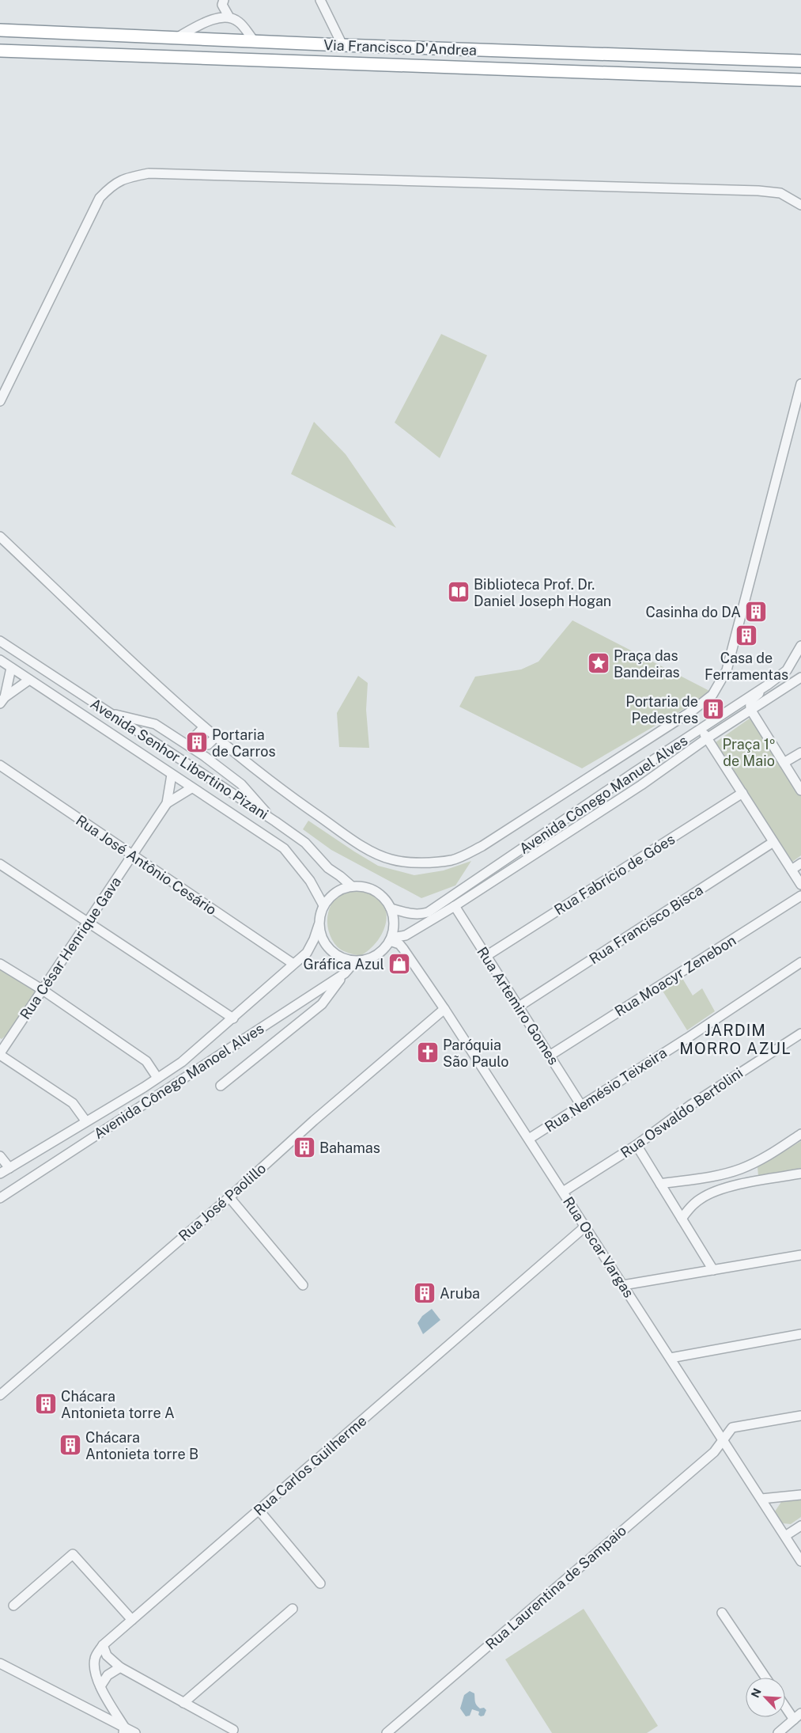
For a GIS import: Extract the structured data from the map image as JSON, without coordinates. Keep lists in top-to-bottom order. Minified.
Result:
{"streets":{"highway":["Via Francisco D'Andrea"],"street":["Avenida Senhor Libertino Pizani","Avenida Cônego Manuel Alves","Rua José Antônio Cesário","Rua Fabrício de Góes","Rua Francisco Bisca","Rua César Henrique Gava","Rua Moacyr Zenebon","Rua Artemiro Gomes","Avenida Cônego Manoel Alves","Rua Nemésio Teixeira","Rua Oswaldo Bertolini","Rua José Paolillo","Rua Oscar Vargas","Rua Carlos Guilherme","Rua Laurentina de Sampaio"]},"crossings":[["Avenida Senhor Libertino Pizani","Avenida Cônego Manuel Alves"],["Avenida Senhor Libertino Pizani","Rua César Henrique Gava"],["Avenida Senhor Libertino Pizani","Avenida Cônego Manoel Alves"],["Avenida Senhor Libertino Pizani","Rua Oscar Vargas"],["Avenida Cônego Manuel Alves","Rua Artemiro Gomes"],["Avenida Cônego Manuel Alves","Avenida Cônego Manoel Alves"],["Avenida Cônego Manuel Alves","Rua Oscar Vargas"],["Rua José Antônio Cesário","Rua César Henrique Gava"],["Rua José Antônio Cesário","Avenida Cônego Manoel Alves"],["Rua Fabrício de Góes","Rua Artemiro Gomes"],["Rua Francisco Bisca","Rua Artemiro Gomes"],["Rua Moacyr Zenebon","Rua Artemiro Gomes"],["Rua Artemiro Gomes","Rua Nemésio Teixeira"],["Avenida Cônego Manoel Alves","Rua Oscar Vargas"],["Rua Nemésio Teixeira","Rua Oscar Vargas"],["Rua Oswaldo Bertolini","Rua Oscar Vargas"],["Rua José Paolillo","Rua Oscar Vargas"],["Rua Oscar Vargas","Rua Carlos Guilherme"],["Rua Oscar Vargas","Rua Laurentina de Sampaio"]],"districts":["JARDIM MORRO AZUL"],"parks":["Praça 1º de Maio"],"places":{"library":["Biblioteca Prof. Dr. Daniel Joseph Hogan"],"building":["Casinha do DA","Casa de Ferramentas","Portaria de Pedestres","Portaria de Carros","Bahamas","Aruba","Chácara Antonieta torre A","Chácara Antonieta torre B"],"place":["Praça das Bandeiras"],"shop":["Gráfica Azul"],"church":["Paróquia São Paulo"]},"north":"top left"}
